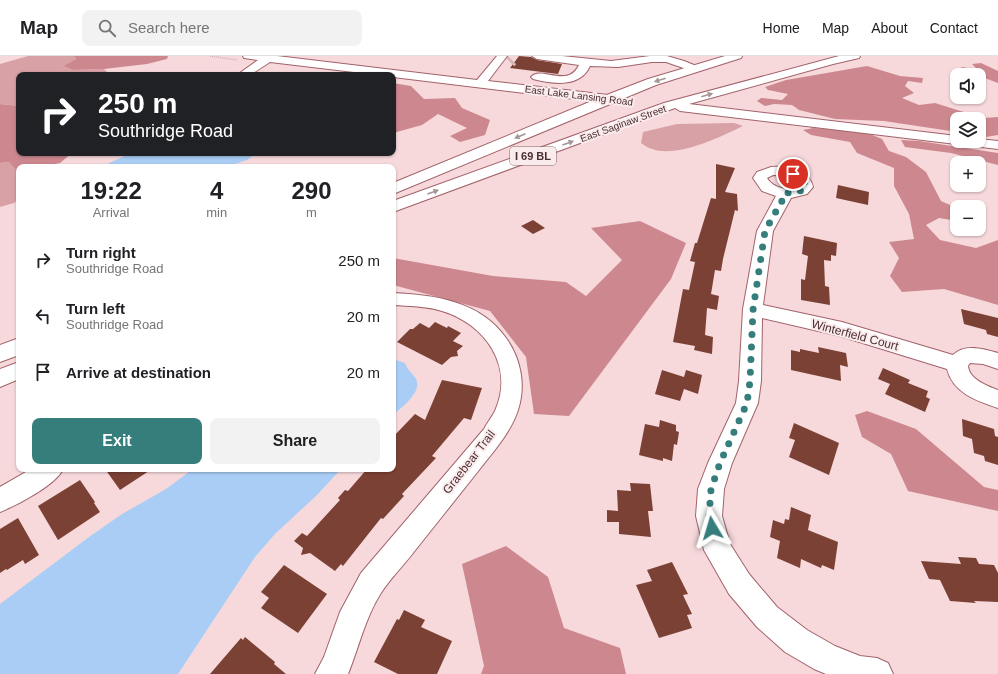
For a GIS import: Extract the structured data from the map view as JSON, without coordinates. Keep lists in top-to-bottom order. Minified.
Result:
{"streets":{"main road":["East Lake Lansing Road","East Saginaw Street","I 69 BL"],"street":["Winterfield Court","Graebear Trail"]},"crossings":[["East Lake Lansing Road","East Saginaw Street"],["East Lake Lansing Road","I 69 BL"]],"page":{"header":"Map","search":"Search here","nav":["Home","Map","About","Contact"],"map_buttons":["+","−"],"turn":["250 m","Southridge Road"],"eta":["19:22","Arrival","4","min","290","m"],"list":[{"name":"Turn right","note":"Southridge Road","value":"250 m"},{"name":"Turn left","note":"Southridge Road","value":"20 m"},{"name":"Arrive at destination","value":"20 m"}],"buttons":["Exit","Share"]}}
